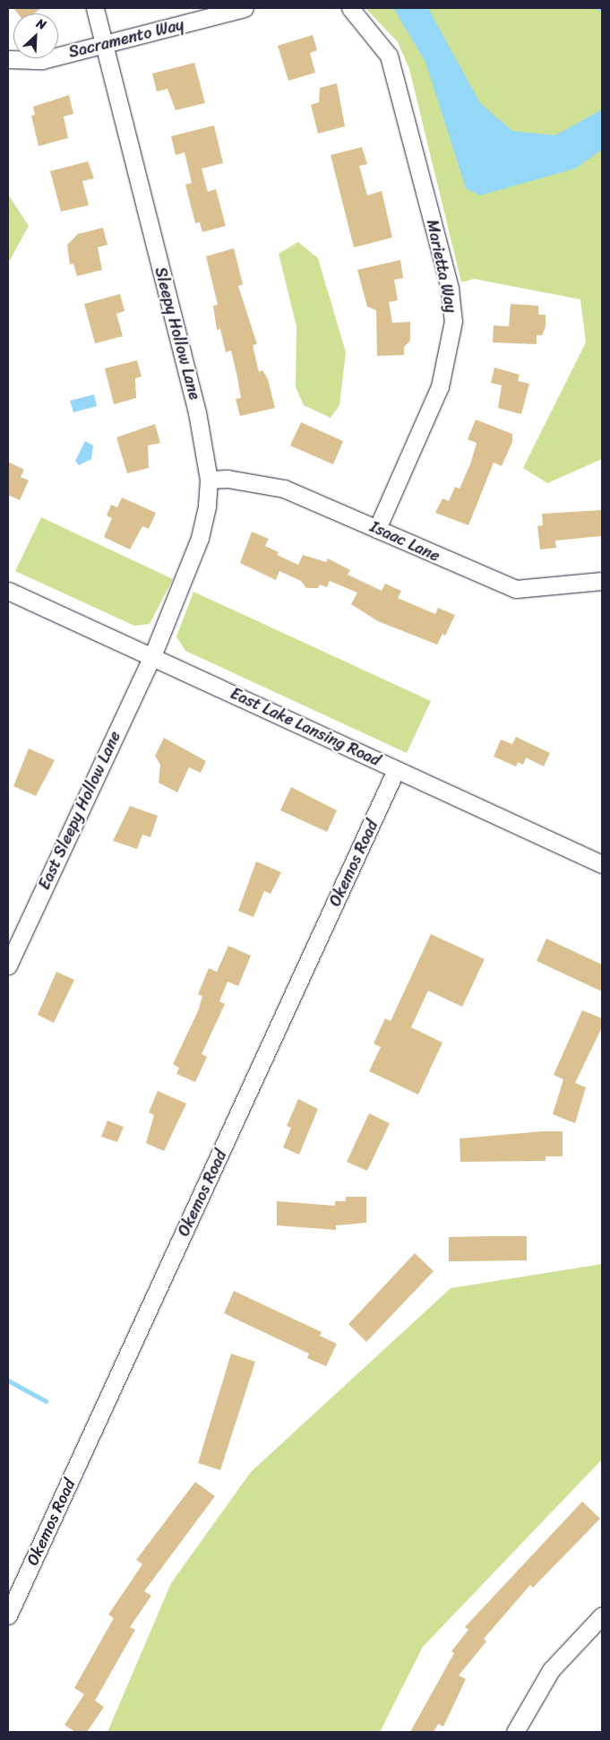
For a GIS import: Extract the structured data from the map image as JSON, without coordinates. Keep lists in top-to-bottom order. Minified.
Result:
{"streets":{"street":["Sacramento Way","Marietta Way","Sleepy Hollow Lane","Isaac Lane","East Lake Lansing Road","East Sleepy Hollow Lane","Okemos Road"]},"crossings":[["Sacramento Way","Sleepy Hollow Lane"],["Marietta Way","Isaac Lane"],["Sleepy Hollow Lane","Isaac Lane"],["Sleepy Hollow Lane","East Lake Lansing Road"],["Sleepy Hollow Lane","East Sleepy Hollow Lane"],["East Lake Lansing Road","East Sleepy Hollow Lane"],["East Lake Lansing Road","Okemos Road"]],"north":"top right"}
